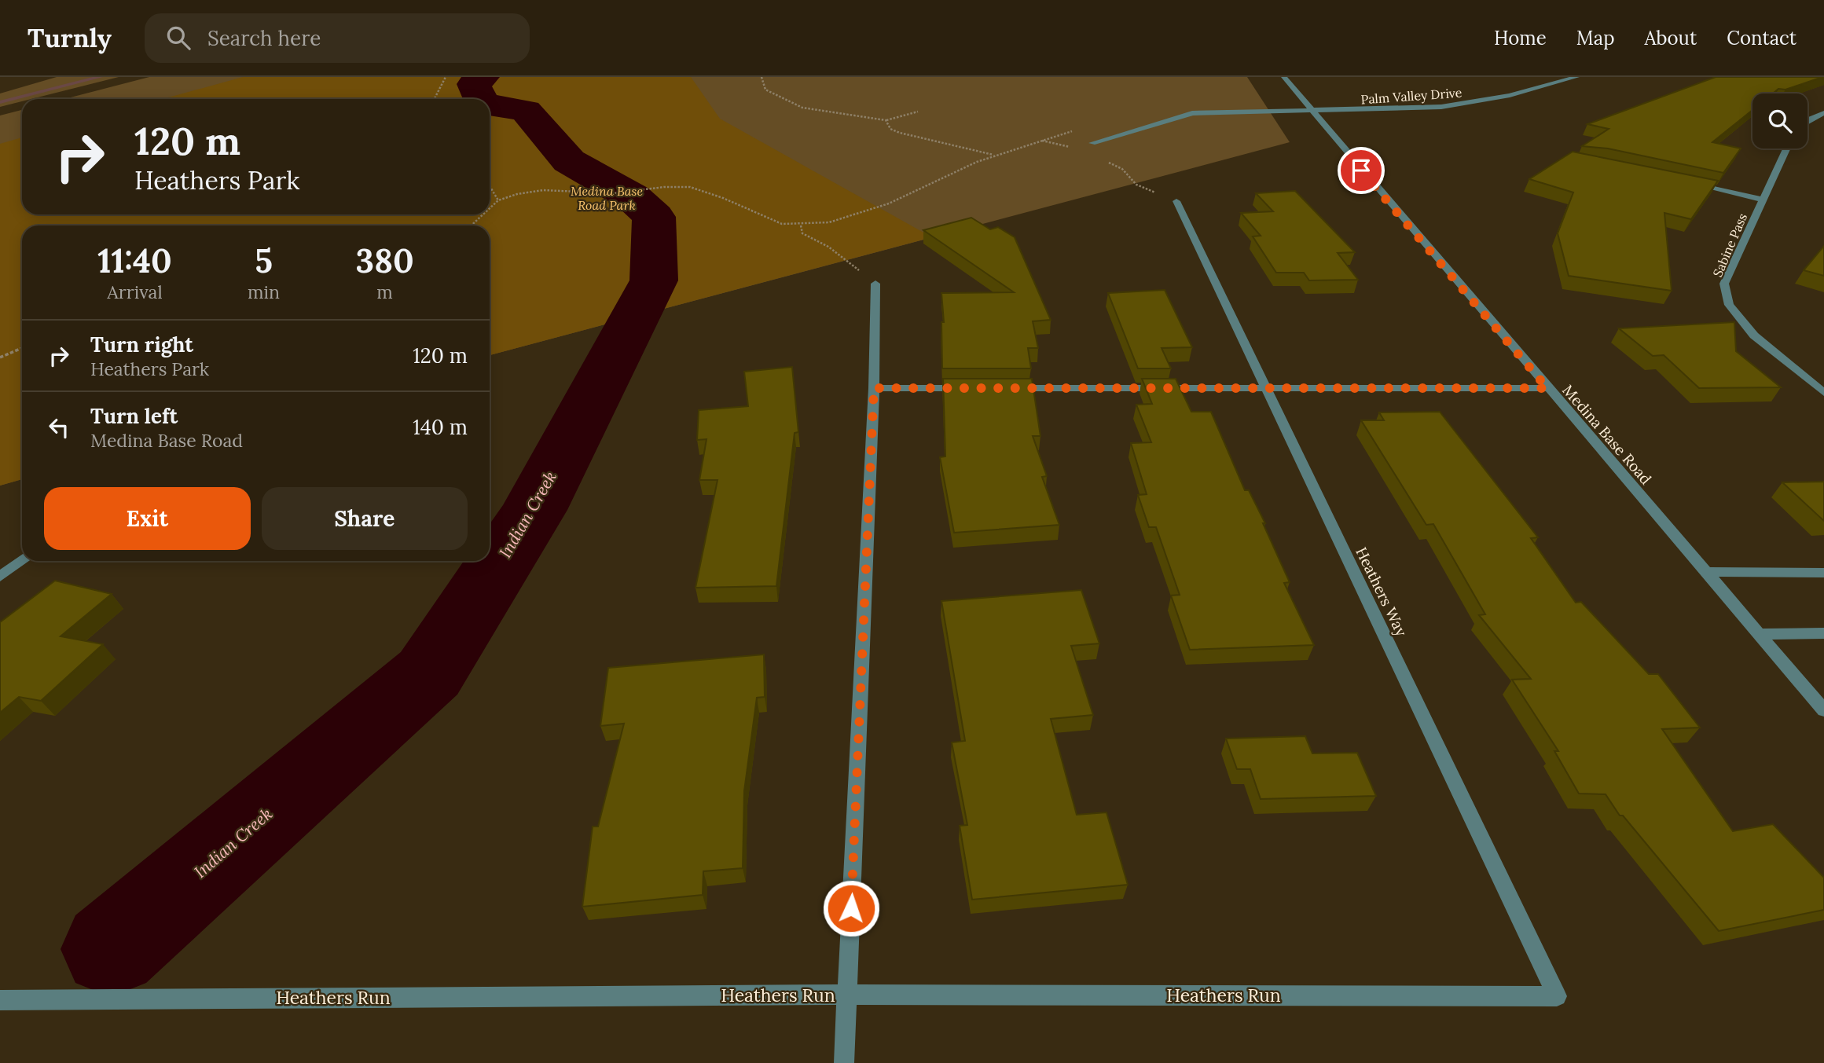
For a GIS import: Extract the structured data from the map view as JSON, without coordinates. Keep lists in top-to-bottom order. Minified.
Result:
{"streets":{"street":["Palm Valley Drive","Sabine Pass","Medina Base Road","Heathers Way","Heathers Run"]},"crossings":[["Palm Valley Drive","Medina Base Road"],["Heathers Way","Heathers Run"]],"water":["Indian Creek"],"parks":["Medina Base Road Park"],"page":{"header":"Turnly","search":"Search here","nav":["Home","Map","About","Contact"],"turn":["120 m","Heathers Park"],"eta":["11:40","Arrival","5","min","380","m"],"list":[{"name":"Turn right","note":"Heathers Park","value":"120 m"},{"name":"Turn left","note":"Medina Base Road","value":"140 m"}],"buttons":["Exit","Share"]}}
